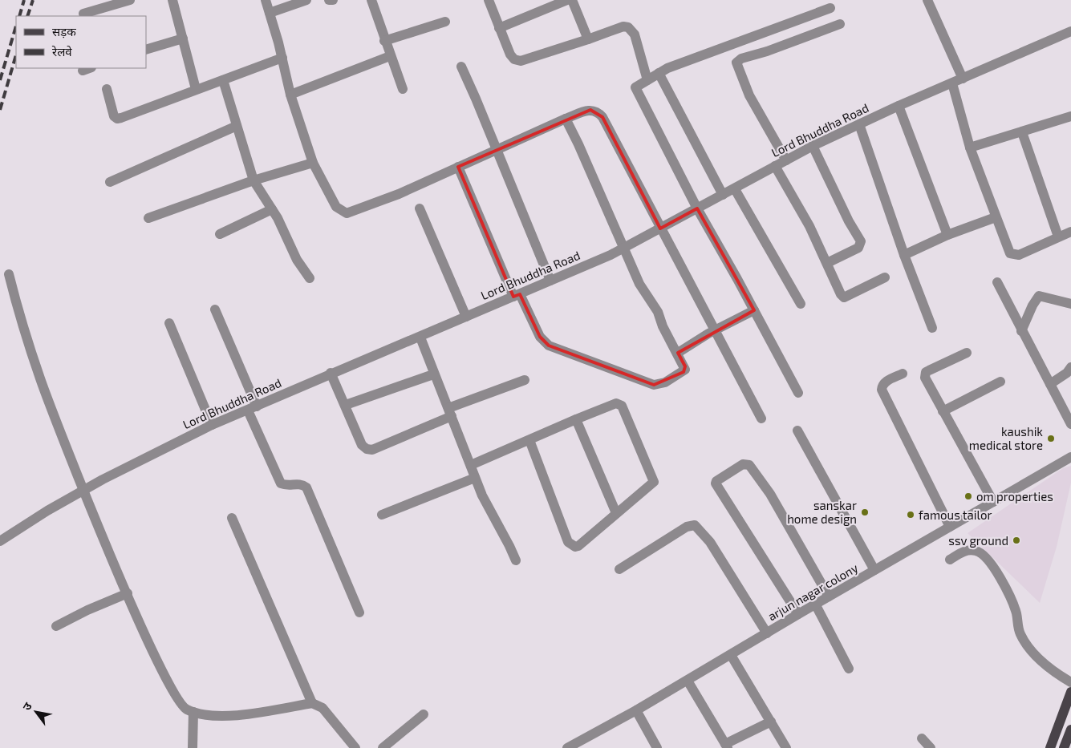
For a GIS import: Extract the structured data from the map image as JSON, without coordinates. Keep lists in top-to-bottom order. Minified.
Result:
{"streets":{"street":["Lord Bhuddha Road","arjun nagar colony"]},"places":["kaushik medical store","om properties","sanskar home design","famous tailor","ssv ground"],"legend":["सड़क","रेलवे"],"north":"top left"}
